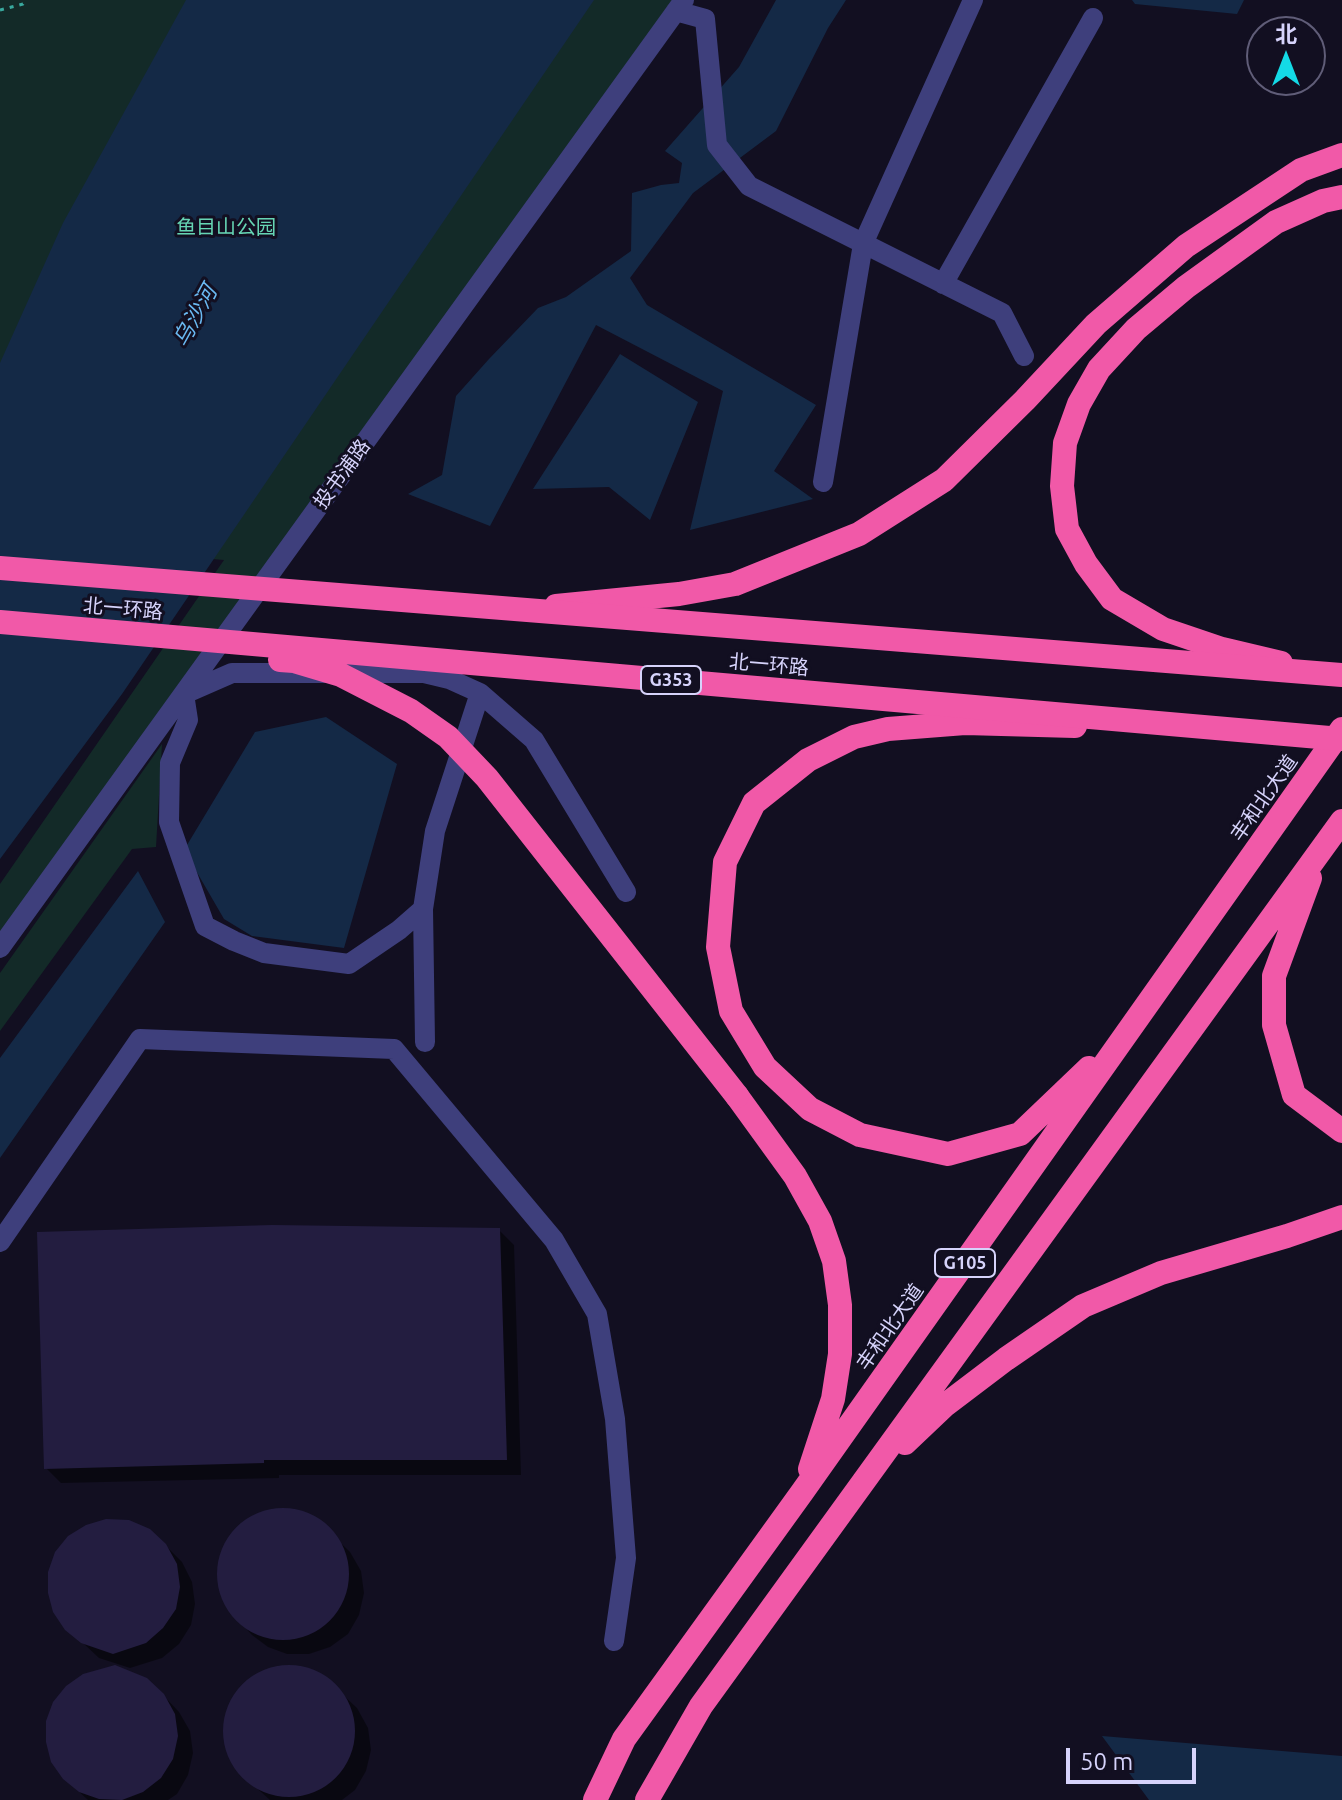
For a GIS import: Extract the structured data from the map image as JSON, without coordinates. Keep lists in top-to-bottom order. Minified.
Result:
{"streets":{"highway":["北一环路","G353","丰和北大道","G105"],"street":["投书浦路"]},"water":["乌沙河"],"parks":["鱼目山公园"],"scale_bar":"50 m","north":"top"}
